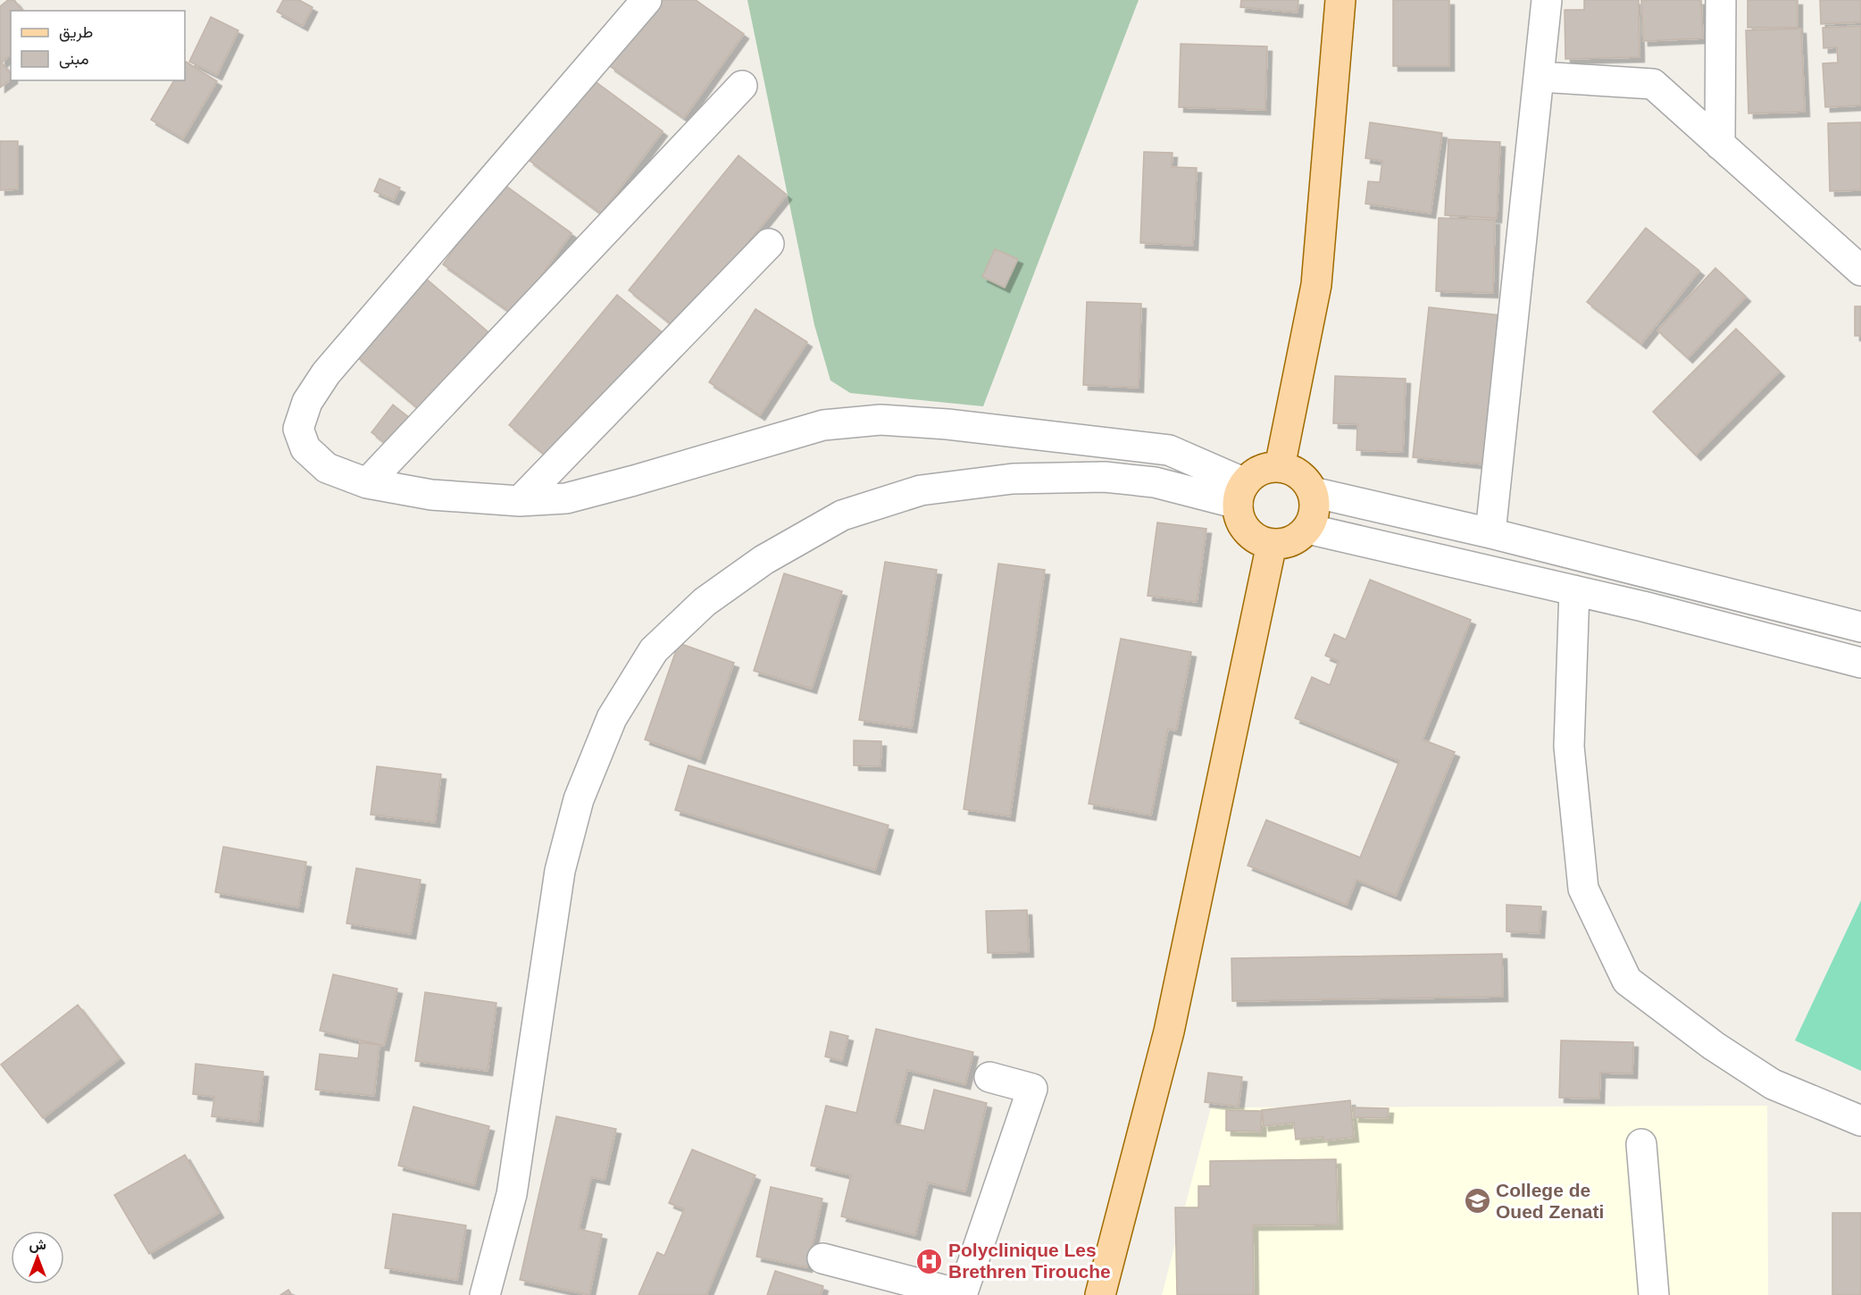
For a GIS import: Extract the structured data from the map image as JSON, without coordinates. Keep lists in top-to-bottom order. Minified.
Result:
{"places":{"school or university":["College de Oued Zenati"],"hospital":["Polyclinique Les Brethren Tirouche"]},"legend":["طريق","مبنى"],"north":"top"}
